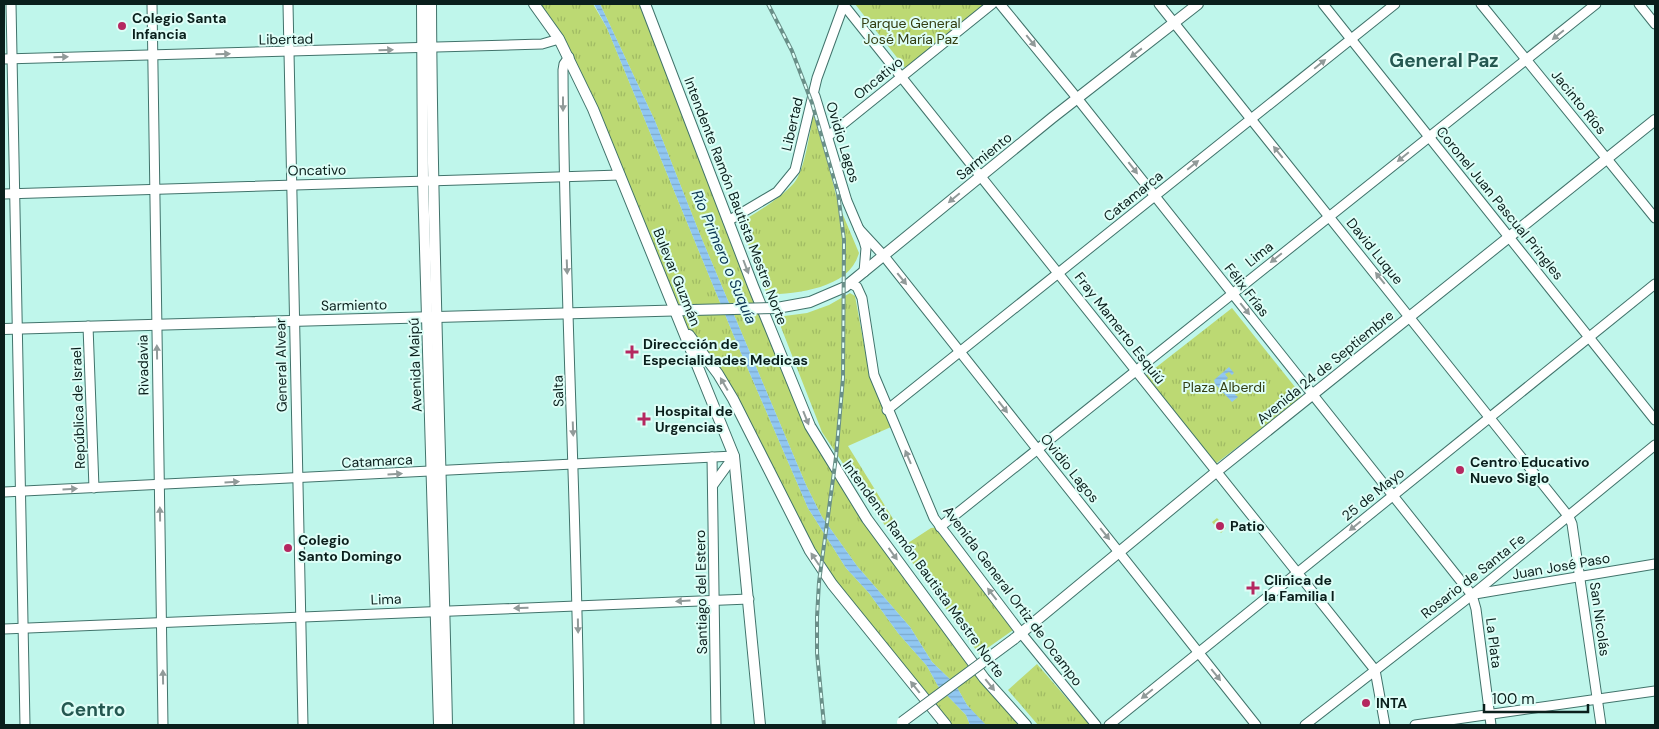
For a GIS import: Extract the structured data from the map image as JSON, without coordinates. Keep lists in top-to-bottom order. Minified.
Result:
{"streets":{"main road":["Sarmiento","Intendente Ramón Bautista Mestre Norte","Bulevar Guzmán","Avenida Maipú","Avenida 24 de Septiembre"],"street":["Libertad","Oncativo","Jacinto Ríos","Ovidio Lagos","Catamarca","Coronel Juan Pascual Pringles","David Luque","Lima","Félix Frías","Fray Mamerto Esquiú","Rivadavia","General Alvear","Salta","República de Israel","25 de Mayo","Juan José Paso","Rosario de Santa Fe","Santiago del Estero","Avenida General Ortiz de Ocampo","San Nicolás","La Plata"]},"crossings":[["Libertad","Ovidio Lagos"],["Libertad","Intendente Ramón Bautista Mestre Norte"],["Libertad","Bulevar Guzmán"],["Libertad","Fray Mamerto Esquiú"],["Libertad","Rivadavia"],["Libertad","General Alvear"],["Libertad","Avenida Maipú"],["Oncativo","Ovidio Lagos"],["Oncativo","Bulevar Guzmán"],["Oncativo","Fray Mamerto Esquiú"],["Oncativo","Rivadavia"],["Oncativo","General Alvear"],["Oncativo","Avenida Maipú"],["Oncativo","Salta"],["Jacinto Ríos","Lima"],["Jacinto Ríos","Avenida 24 de Septiembre"],["Ovidio Lagos","Sarmiento"],["Ovidio Lagos","Catamarca"],["Ovidio Lagos","Lima"],["Ovidio Lagos","Avenida 24 de Septiembre"],["Ovidio Lagos","25 de Mayo"],["Sarmiento","David Luque"],["Sarmiento","Bulevar Guzmán"],["Sarmiento","Félix Frías"],["Sarmiento","Fray Mamerto Esquiú"],["Sarmiento","Rivadavia"],["Sarmiento","General Alvear"],["Sarmiento","Avenida Maipú"],["Sarmiento","Salta"],["Sarmiento","República de Israel"],["Sarmiento","Avenida General Ortiz de Ocampo"],["Catamarca","Coronel Juan Pascual Pringles"],["Catamarca","David Luque"],["Catamarca","Bulevar Guzmán"],["Catamarca","Félix Frías"],["Catamarca","Fray Mamerto Esquiú"],["Catamarca","Rivadavia"],["Catamarca","General Alvear"],["Catamarca","Avenida Maipú"],["Catamarca","Salta"],["Catamarca","República de Israel"],["Catamarca","Santiago del Estero"],["Catamarca","Avenida General Ortiz de Ocampo"],["Coronel Juan Pascual Pringles","Lima"],["Coronel Juan Pascual Pringles","Avenida 24 de Septiembre"],["Coronel Juan Pascual Pringles","25 de Mayo"],["David Luque","Lima"],["David Luque","Avenida 24 de Septiembre"],["David Luque","25 de Mayo"],["David Luque","Rosario de Santa Fe"],["David Luque","San Nicolás"],["Lima","Bulevar Guzmán"],["Lima","Félix Frías"],["Lima","Fray Mamerto Esquiú"],["Lima","Rivadavia"],["Lima","General Alvear"],["Lima","Avenida Maipú"],["Lima","Salta"],["Lima","Santiago del Estero"],["Lima","Avenida General Ortiz de Ocampo"],["Bulevar Guzmán","Salta"],["Félix Frías","Avenida 24 de Septiembre"],["Félix Frías","25 de Mayo"],["Félix Frías","Juan José Paso"],["Félix Frías","Rosario de Santa Fe"],["Félix Frías","La Plata"],["Fray Mamerto Esquiú","Avenida 24 de Septiembre"],["Fray Mamerto Esquiú","25 de Mayo"],["Fray Mamerto Esquiú","Rosario de Santa Fe"],["Avenida 24 de Septiembre","Avenida General Ortiz de Ocampo"],["Juan José Paso","Rosario de Santa Fe"],["Juan José Paso","San Nicolás"],["Juan José Paso","La Plata"],["Rosario de Santa Fe","San Nicolás"],["Rosario de Santa Fe","La Plata"]],"one_way":["Libertad","Ovidio Lagos","Catamarca","David Luque","Lima","Félix Frías","Rivadavia","Salta","Avenida General Ortiz de Ocampo"],"districts":["General Paz","Centro"],"water":["Río Primero o Suquía"],"parks":["Parque General José María Paz","Plaza Alberdi"],"places":{"other":["Colegio Santa Infancia","Centro Educativo Nuevo Siglo","Patio","Colegio Santo Domingo","INTA"],"health":["Direccción de Especialidades Medicas","Hospital de Urgencias","Clinica de la Familia I"]},"scale_bar":"100 m"}
